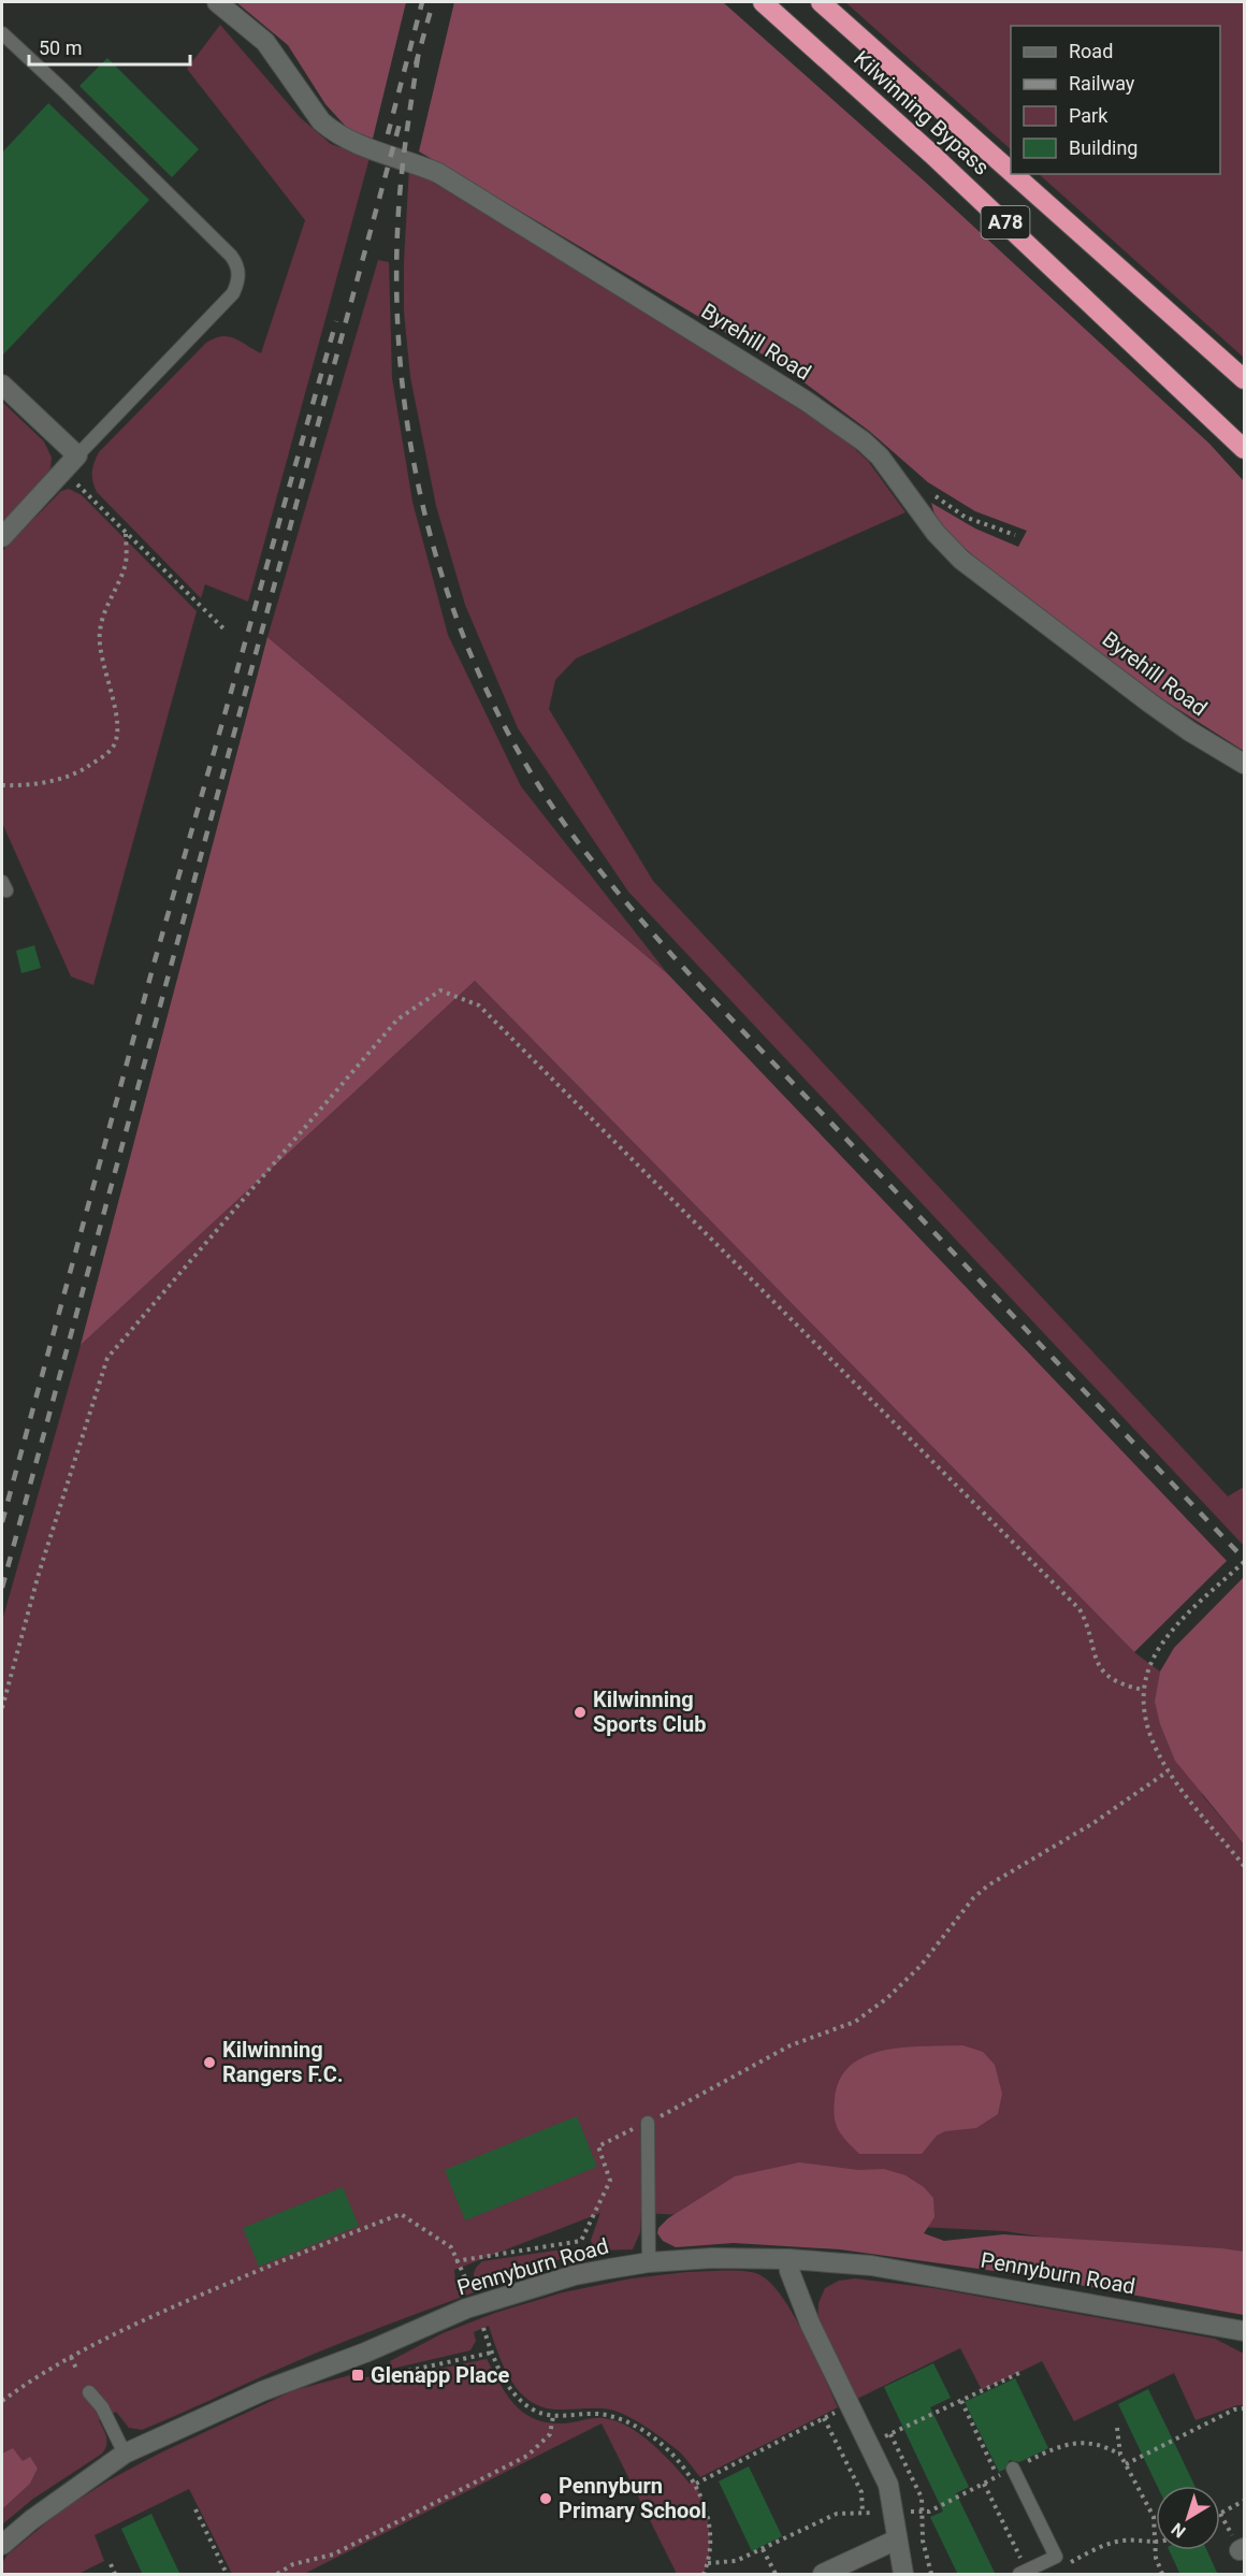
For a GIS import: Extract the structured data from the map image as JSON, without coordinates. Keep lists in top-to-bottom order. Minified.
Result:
{"streets":{"highway":["Kilwinning Bypass","A78"],"street":["Byrehill Road","Pennyburn Road"]},"places":{"other":["Kilwinning Sports Club","Kilwinning Rangers F.C.","Pennyburn Primary School"],"transit":["Glenapp Place"]},"legend":["Road","Railway","Park","Building"],"scale_bar":"50 m","north":"bottom left"}
